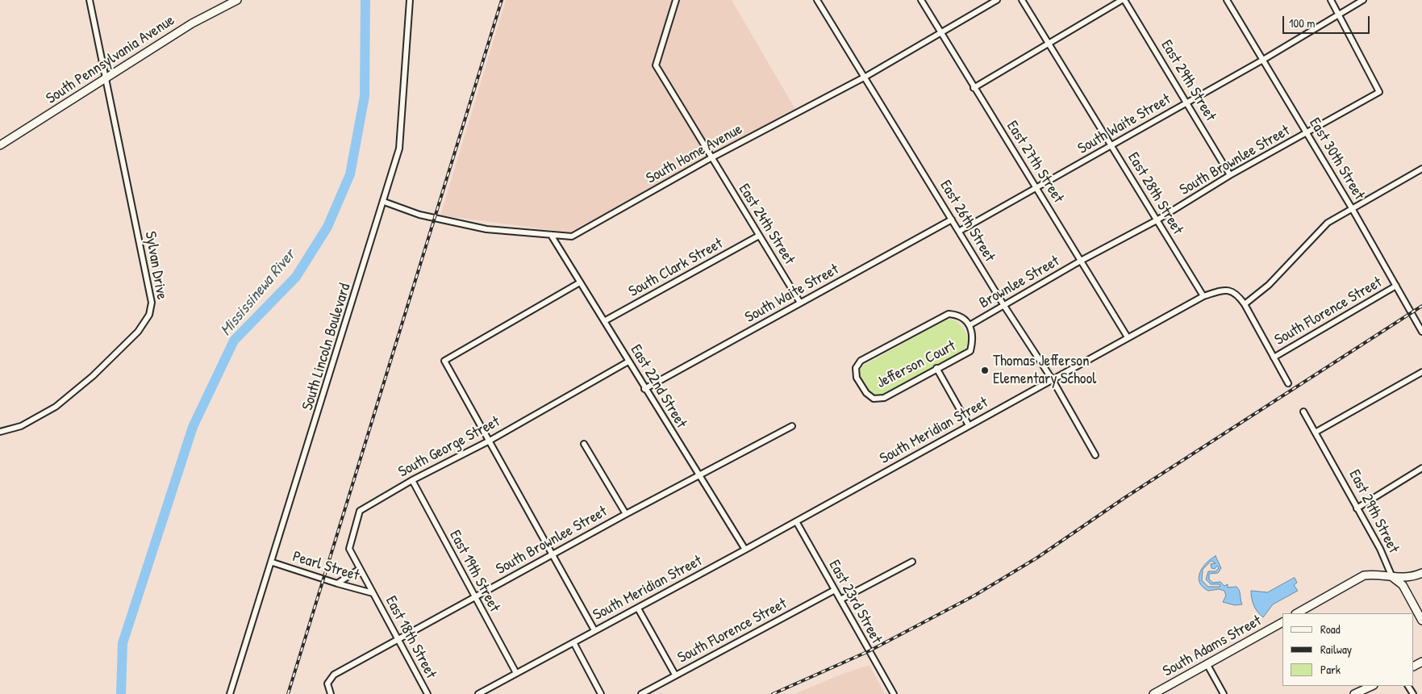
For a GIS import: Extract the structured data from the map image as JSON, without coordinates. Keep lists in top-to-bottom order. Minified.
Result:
{"streets":{"main road":["South Pennsylvania Avenue","East 29th Street","South Adams Street"],"street":["South Waite Street","South Home Avenue","East 30th Street","South Brownlee Street","East 27th Street","East 28th Street","East 26th Street","East 24th Street","Sylvan Drive","South Clark Street","Brownlee Street","South Florence Street","South Lincoln Boulevard","Jefferson Court","East 22nd Street","South Meridian Street","South George Street","Pearl Street","East 19th Street","East 23rd Street","East 18th Street"]},"crossings":[["South Pennsylvania Avenue","Sylvan Drive"],["East 29th Street","South Waite Street"],["East 29th Street","South Brownlee Street"],["South Waite Street","East 30th Street"],["South Waite Street","South Brownlee Street"],["South Waite Street","East 27th Street"],["South Waite Street","East 28th Street"],["South Waite Street","East 26th Street"],["South Waite Street","East 24th Street"],["South Waite Street","East 22nd Street"],["South Home Avenue","East 27th Street"],["South Home Avenue","East 26th Street"],["South Home Avenue","East 24th Street"],["South Home Avenue","South Lincoln Boulevard"],["South Home Avenue","East 22nd Street"],["East 30th Street","South Brownlee Street"],["East 30th Street","South Florence Street"],["South Brownlee Street","East 27th Street"],["South Brownlee Street","East 28th Street"],["South Brownlee Street","Brownlee Street"],["South Brownlee Street","East 22nd Street"],["South Brownlee Street","East 19th Street"],["South Brownlee Street","East 18th Street"],["East 27th Street","Brownlee Street"],["East 27th Street","South Meridian Street"],["East 28th Street","South Meridian Street"],["East 26th Street","Brownlee Street"],["East 26th Street","South Meridian Street"],["East 24th Street","South Clark Street"],["South Clark Street","East 22nd Street"],["Brownlee Street","Jefferson Court"],["South Florence Street","East 23rd Street"],["South Lincoln Boulevard","Pearl Street"],["East 22nd Street","South Meridian Street"],["East 22nd Street","South George Street"],["South Meridian Street","East 19th Street"],["South Meridian Street","East 23rd Street"],["South George Street","Pearl Street"],["South George Street","East 19th Street"],["South George Street","East 18th Street"],["Pearl Street","East 18th Street"]],"water":["Mississinewa River"],"places":["Thomas Jefferson Elementary School"],"legend":["Road","Railway","Park"],"scale_bar":"100 m"}
